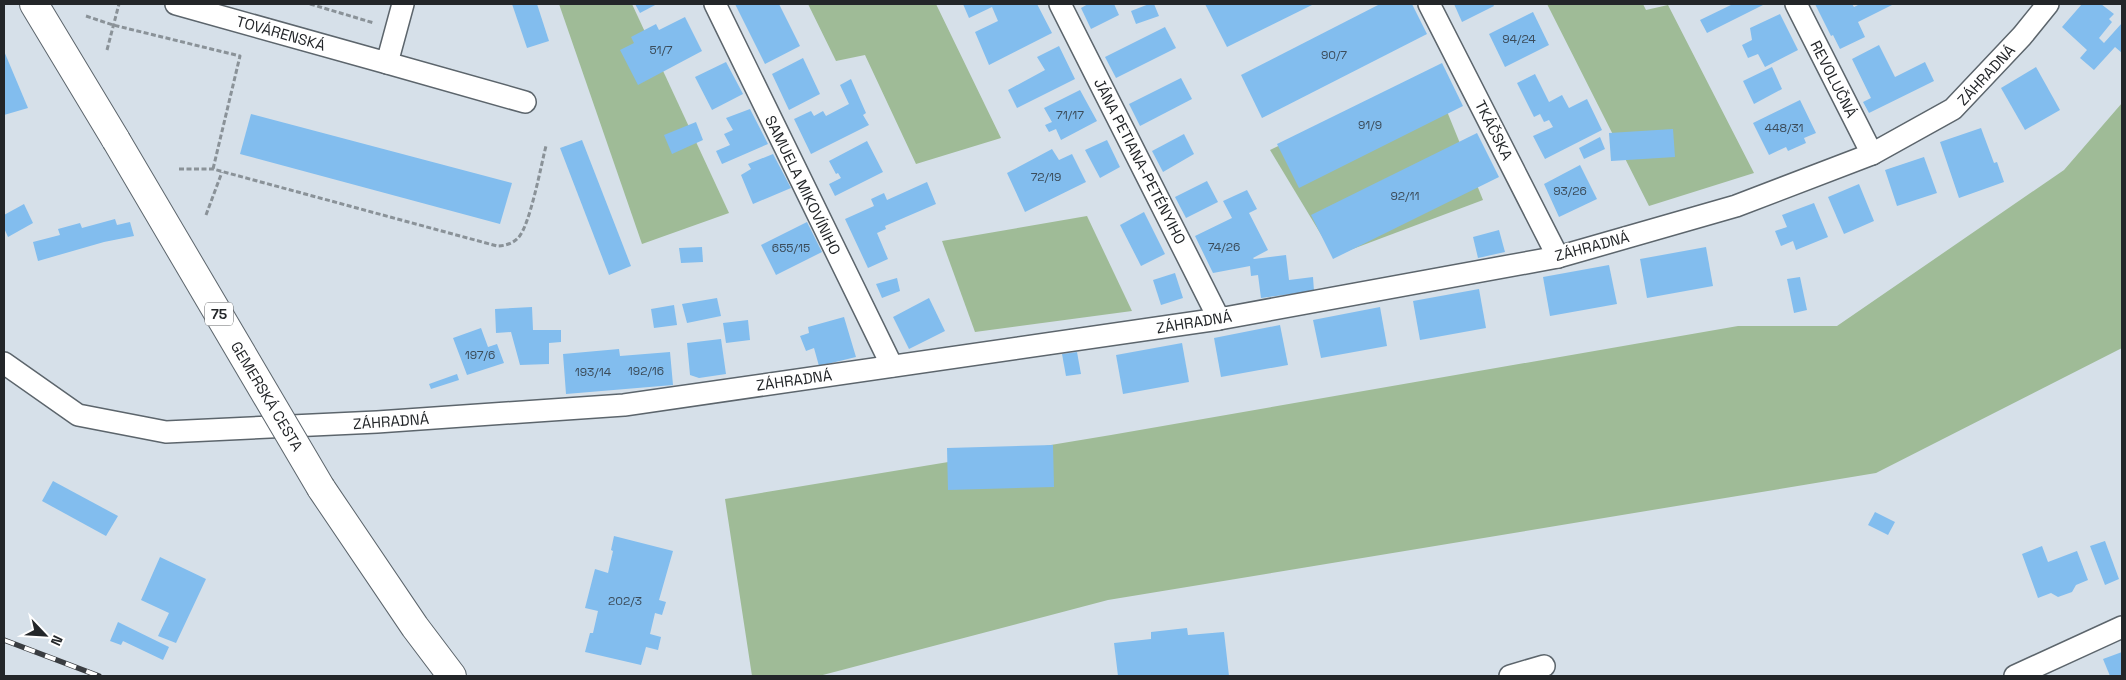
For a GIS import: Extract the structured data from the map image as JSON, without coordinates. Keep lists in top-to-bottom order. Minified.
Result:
{"streets":{"main road":["75","GEMERSKÁ CESTA"],"street":["TOVÁRENSKÁ","ZÁHRADNÁ","REVOLUČNÁ","TKÁČSKA","JÁNA PETIANA-PETÉNYIHO","SAMUELA MIKOVÍNIHO"]},"crossings":[["ZÁHRADNÁ","REVOLUČNÁ"],["ZÁHRADNÁ","TKÁČSKA"],["ZÁHRADNÁ","JÁNA PETIANA-PETÉNYIHO"],["ZÁHRADNÁ","SAMUELA MIKOVÍNIHO"],["ZÁHRADNÁ","GEMERSKÁ CESTA"]],"house_numbers":["94/24","51/7","90/7","71/17","91/9","448/31","72/19","93/26","92/11","74/26","655/15","197/6","192/16","193/14","202/3"],"north":"bottom right"}
